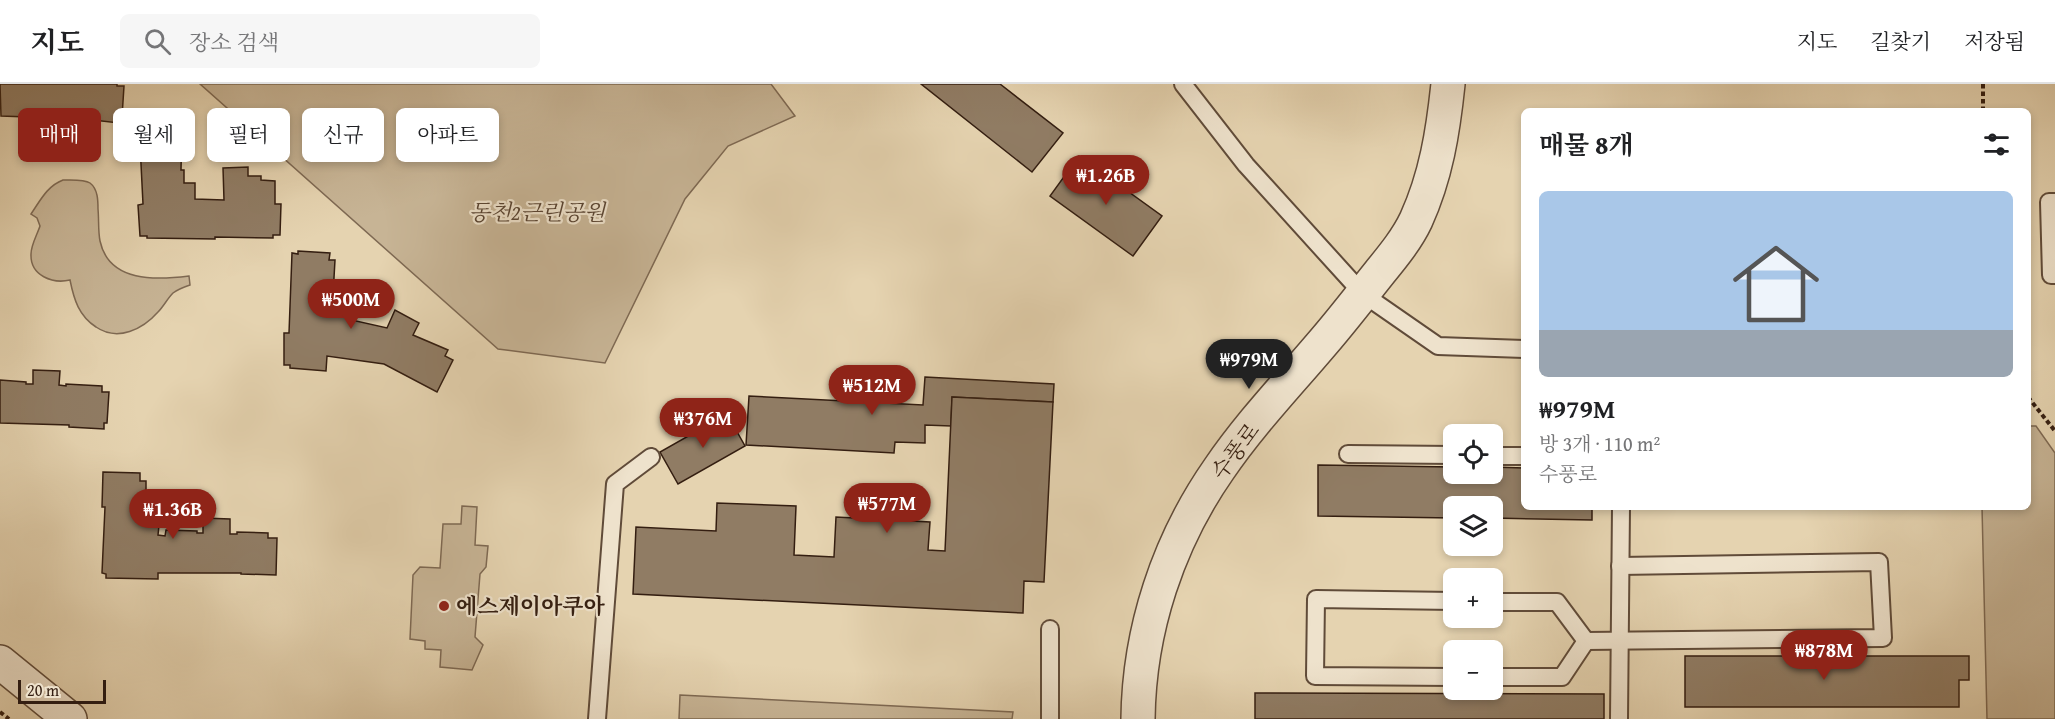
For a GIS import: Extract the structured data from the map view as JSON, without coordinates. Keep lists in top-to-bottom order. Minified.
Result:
{"streets":{"street":["수풍로"]},"parks":["동천2근린공원"],"places":["에스제이아쿠아"],"scale_bar":"20 m","page":{"header":"지도","search":"장소 검색","nav":["지도","길찾기","저장됨"],"chip":["매매","월세","필터","신규","아파트"],"heading":"매물 8개","price":["₩1.26B","₩500M","₩979M","₩512M","₩376M","₩577M","₩1.36B","₩878M"],"list":[{"name":"₩979M","note":"방 3개 · 110 m² · 수풍로"}],"map_buttons":["+","−"],"scale":"20 m"}}
